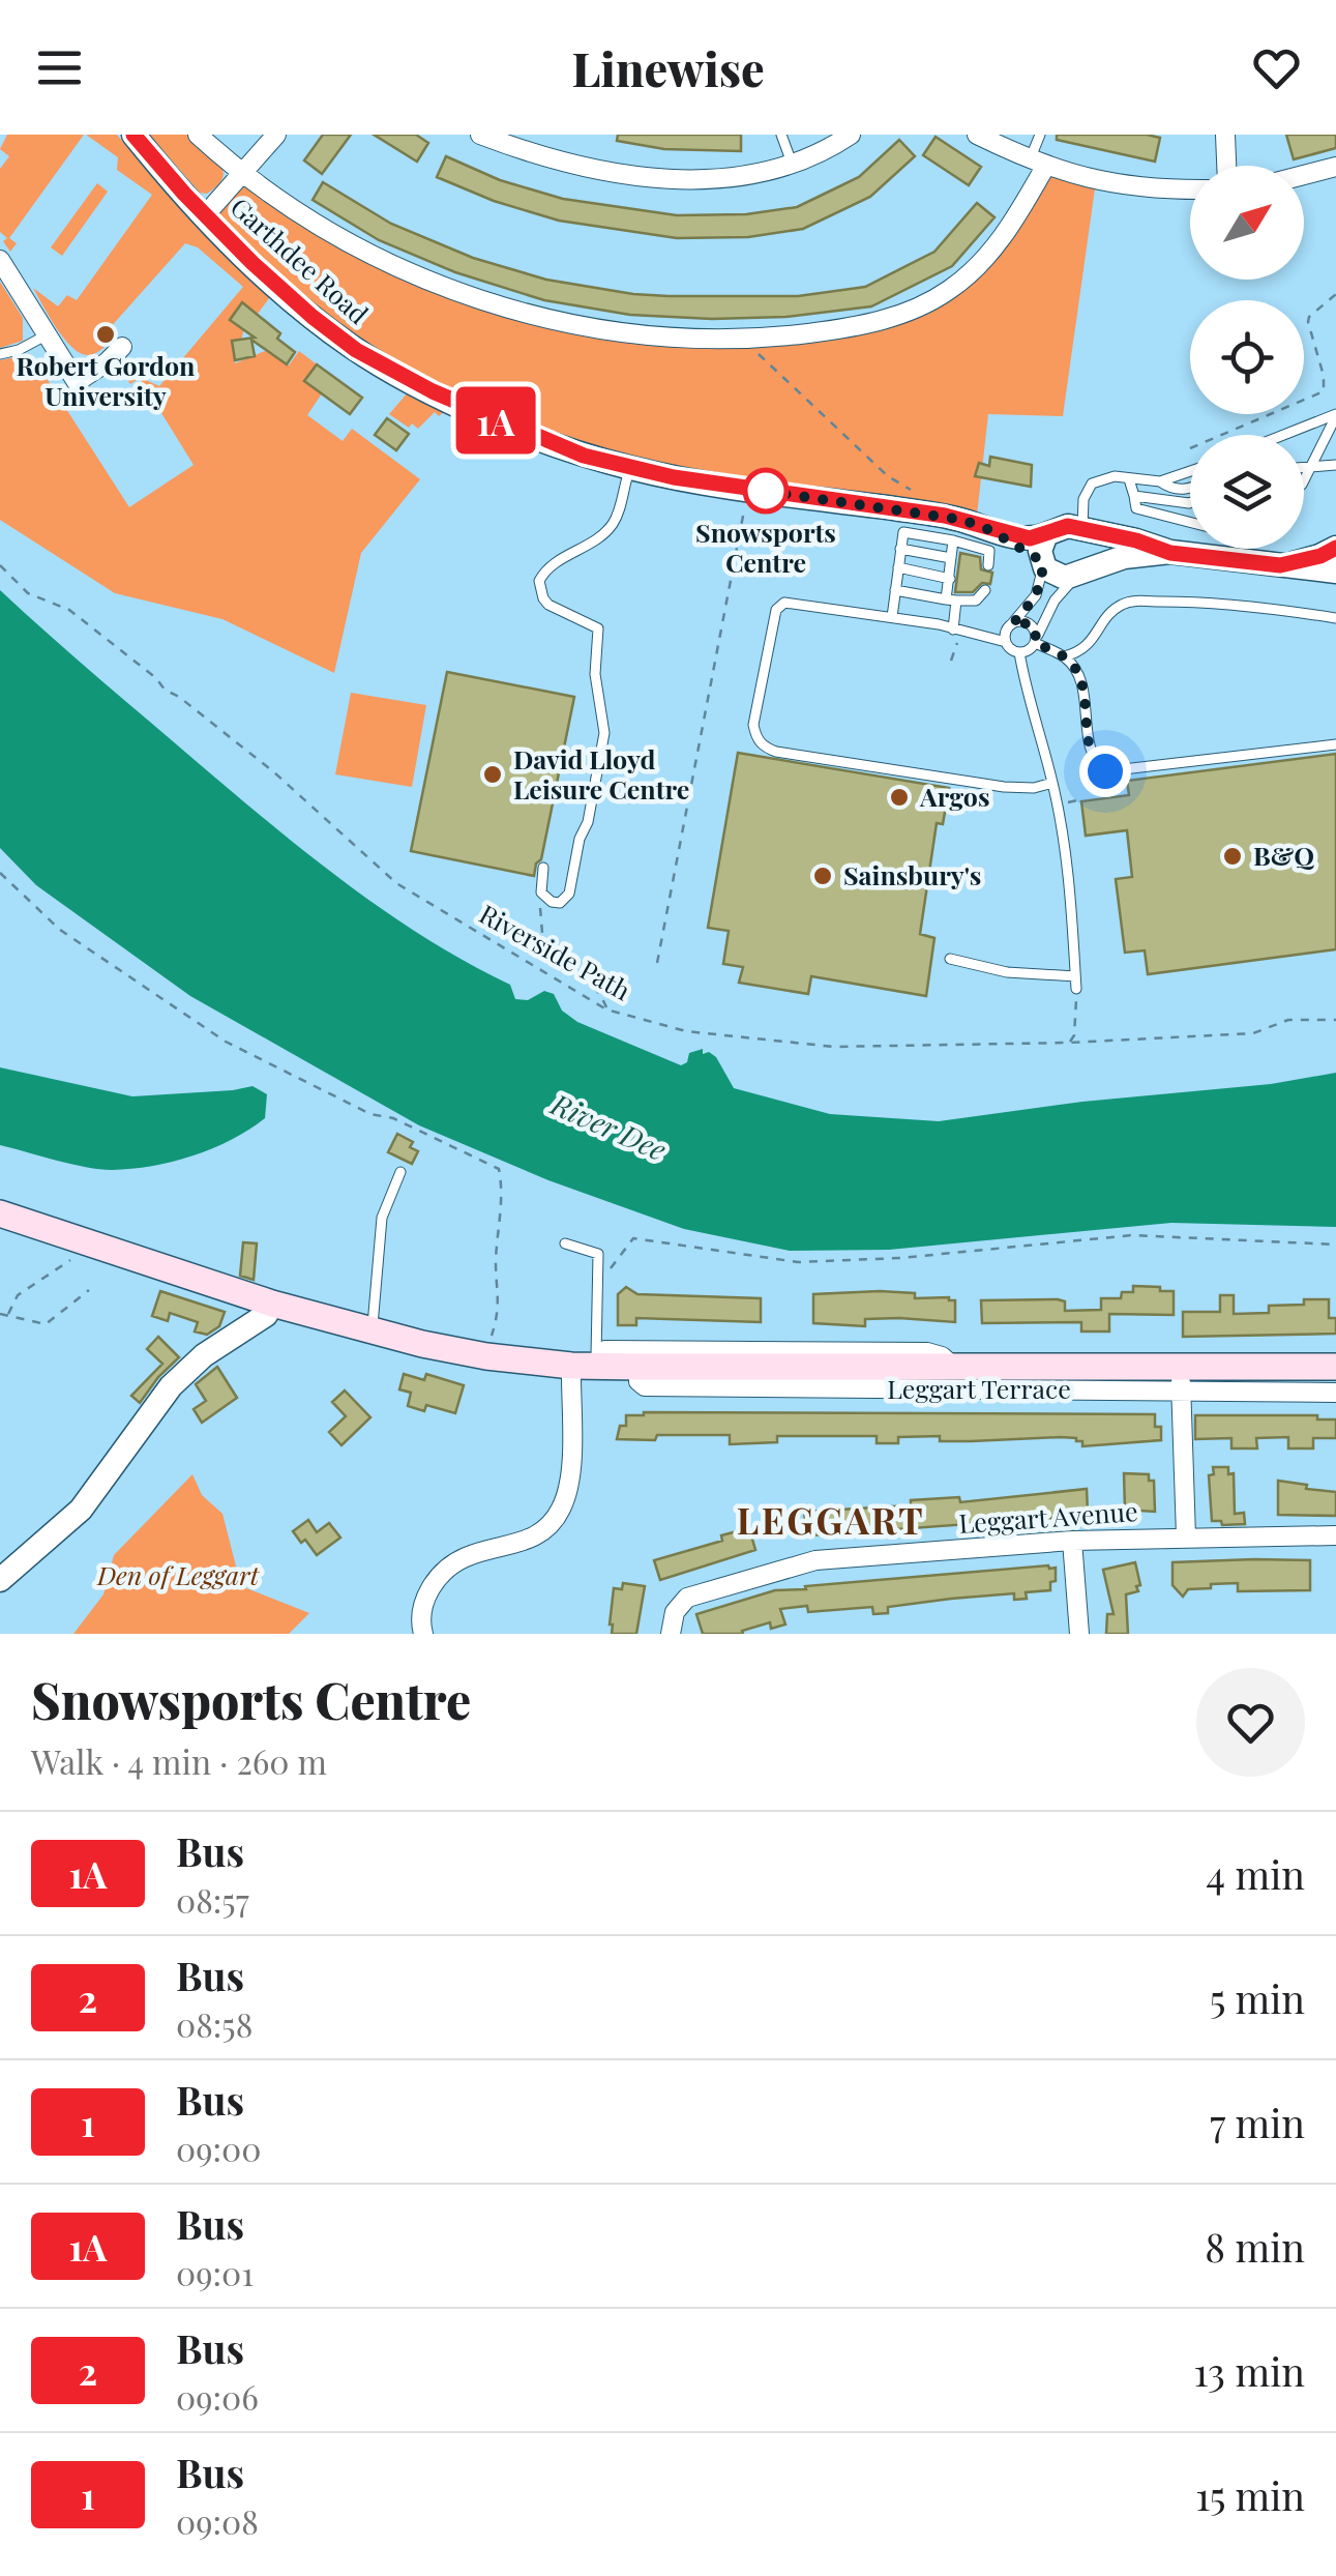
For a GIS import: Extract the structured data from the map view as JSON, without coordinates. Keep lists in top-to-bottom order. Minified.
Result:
{"streets":{"main road":["Leggart Terrace"],"street":["Garthdee Road","Leggart Avenue"],"path":["Riverside Path"]},"districts":["LEGGART"],"water":["River Dee"],"parks":["Den of Leggart"],"places":["Robert Gordon University","Snowsports Centre","David Lloyd Leisure Centre","Argos","B&Q","Sainsbury's"],"lines":["bus line 1A"],"north":"top right","page":{"header":"Linewise","on_map":"1A","heading":["Snowsports Centre","Walk · 4 min · 260 m"],"list":[{"mark":"1A","name":"Bus","note":"08:57","value":"4 min"},{"mark":"2","name":"Bus","note":"08:58","value":"5 min"},{"mark":"1","name":"Bus","note":"09:00","value":"7 min"},{"mark":"1A","name":"Bus","note":"09:01","value":"8 min"},{"mark":"2","name":"Bus","note":"09:06","value":"13 min"},{"mark":"1","name":"Bus","note":"09:08","value":"15 min"}]}}
